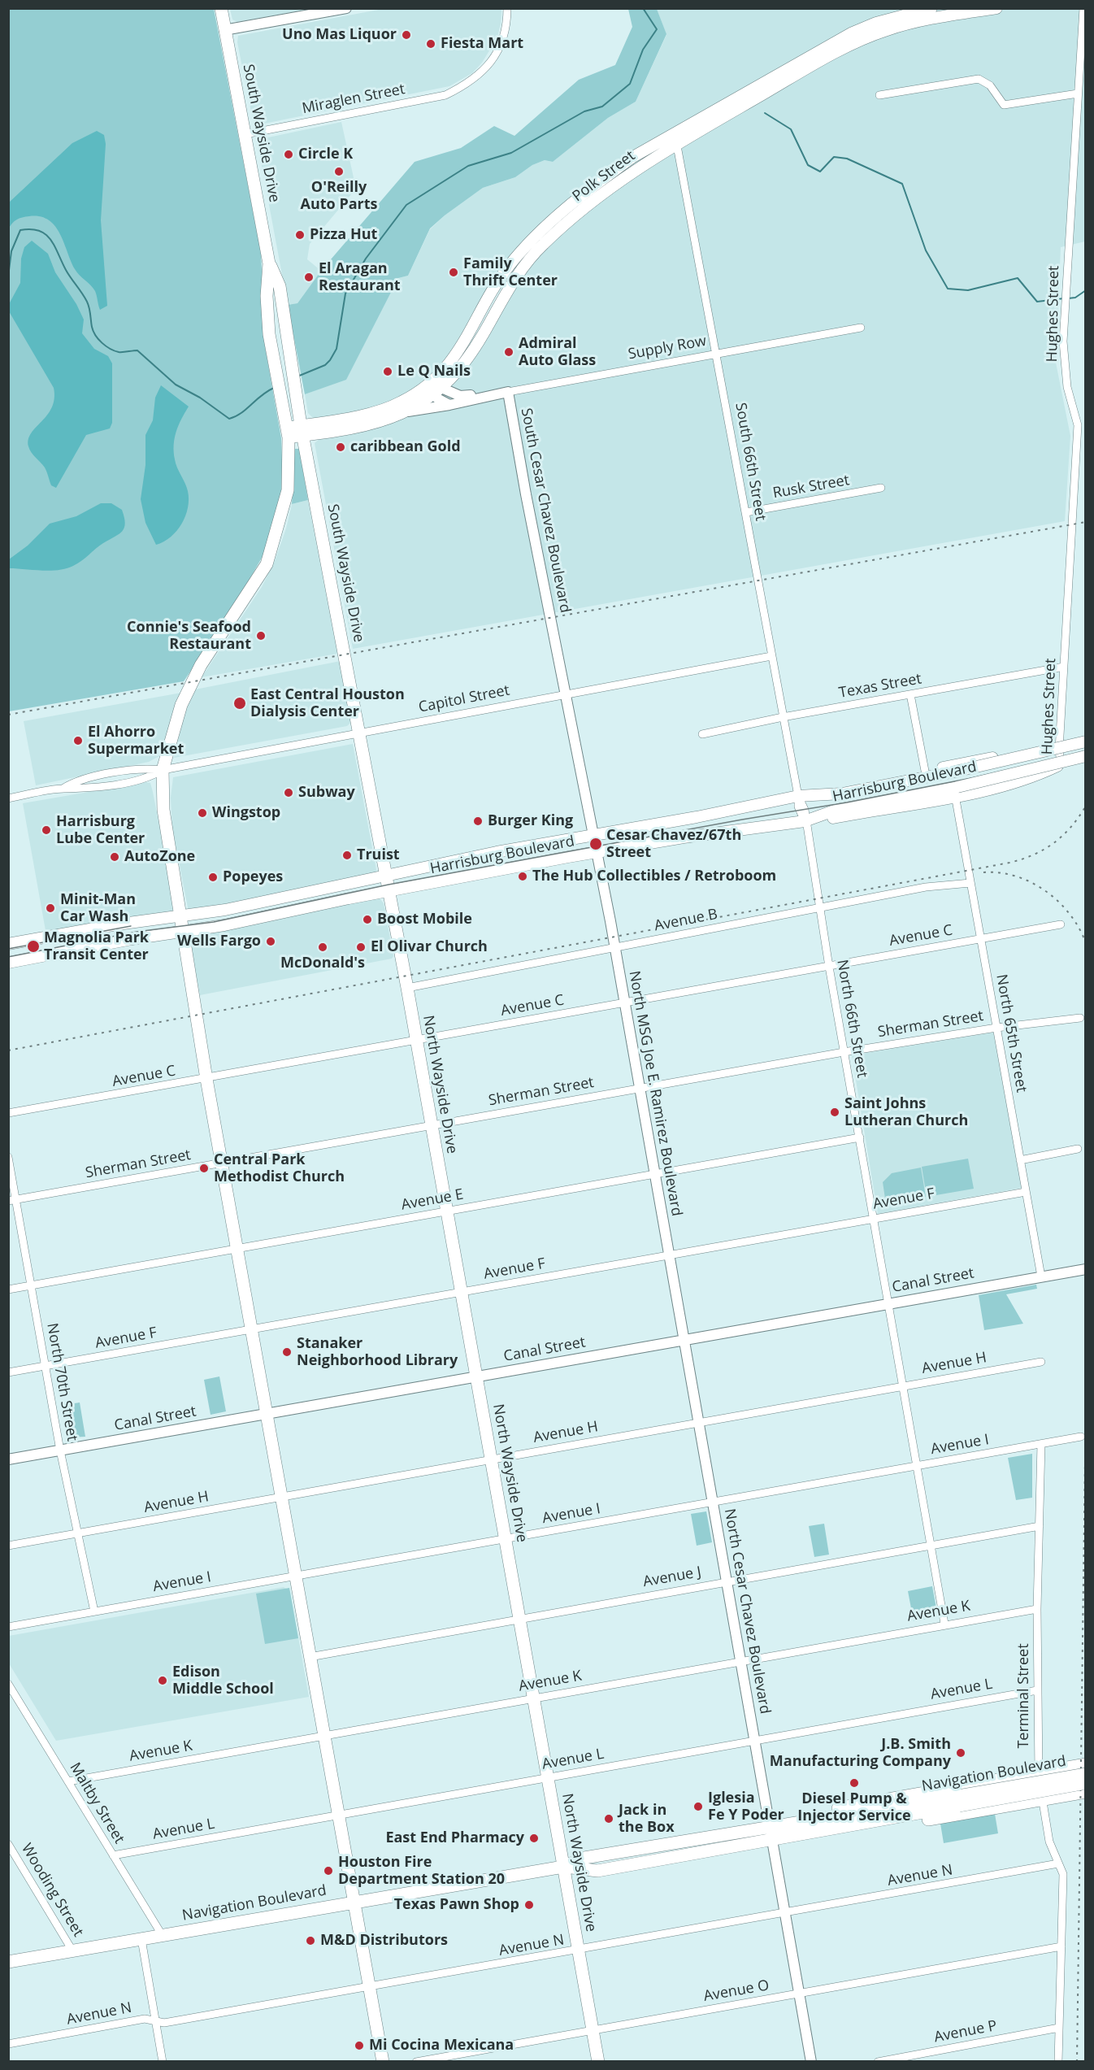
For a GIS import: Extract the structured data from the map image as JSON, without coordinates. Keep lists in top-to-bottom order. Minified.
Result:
{"streets":{"main road":["South Wayside Drive","Polk Street","Harrisburg Boulevard","North Wayside Drive","Navigation Boulevard"],"street":["Miraglen Street","Hughes Street","Supply Row","South 66th Street","Rusk Street","South Cesar Chavez Boulevard","Texas Street","Capitol Street","Avenue B","Avenue C","North 66th Street","Sherman Street","North 65th Street","North MSG Joe E. Ramirez Boulevard","Avenue F","Avenue E","Canal Street","Avenue H","North 70th Street","Avenue I","Avenue J","North Cesar Chavez Boulevard","Avenue K","Avenue L","Terminal Street","Maltby Street","Avenue N","Wooding Street","Avenue O","Avenue P"]},"crossings":[["Miraglen Street","South Wayside Drive"],["South Wayside Drive","Polk Street"],["South Wayside Drive","Capitol Street"],["South Wayside Drive","Harrisburg Boulevard"],["South Wayside Drive","Avenue C"],["South Wayside Drive","Sherman Street"],["South Wayside Drive","North Wayside Drive"],["South Wayside Drive","Avenue F"],["South Wayside Drive","Avenue E"],["South Wayside Drive","Canal Street"],["South Wayside Drive","Avenue H"],["South Wayside Drive","Avenue I"],["South Wayside Drive","Avenue J"],["South Wayside Drive","Avenue K"],["South Wayside Drive","Avenue L"],["South Wayside Drive","Navigation Boulevard"],["South Wayside Drive","Avenue N"],["Polk Street","Supply Row"],["Polk Street","South 66th Street"],["Hughes Street","Texas Street"],["Supply Row","South 66th Street"],["Supply Row","South Cesar Chavez Boulevard"],["South 66th Street","Rusk Street"],["South 66th Street","Texas Street"],["South 66th Street","Capitol Street"],["South 66th Street","Harrisburg Boulevard"],["South 66th Street","North 66th Street"],["South Cesar Chavez Boulevard","Capitol Street"],["South Cesar Chavez Boulevard","North MSG Joe E. Ramirez Boulevard"],["Capitol Street","North MSG Joe E. Ramirez Boulevard"],["Harrisburg Boulevard","North 66th Street"],["Harrisburg Boulevard","North 65th Street"],["Harrisburg Boulevard","North Wayside Drive"],["Harrisburg Boulevard","North MSG Joe E. Ramirez Boulevard"],["Avenue B","North 66th Street"],["Avenue B","North 65th Street"],["Avenue B","North Wayside Drive"],["Avenue B","North MSG Joe E. Ramirez Boulevard"],["Avenue C","North 66th Street"],["Avenue C","North 65th Street"],["Avenue C","North Wayside Drive"],["Avenue C","North MSG Joe E. Ramirez Boulevard"],["North 66th Street","Sherman Street"],["North 66th Street","Avenue F"],["North 66th Street","Avenue E"],["North 66th Street","Canal Street"],["North 66th Street","Avenue H"],["North 66th Street","Avenue I"],["North 66th Street","Avenue J"],["North 66th Street","Avenue K"],["Sherman Street","North 65th Street"],["Sherman Street","North Wayside Drive"],["Sherman Street","North MSG Joe E. Ramirez Boulevard"],["Sherman Street","North 70th Street"],["North 65th Street","Avenue F"],["North 65th Street","Canal Street"],["North Wayside Drive","Avenue F"],["North Wayside Drive","Avenue E"],["North Wayside Drive","Canal Street"],["North Wayside Drive","Avenue H"],["North Wayside Drive","Avenue I"],["North Wayside Drive","Avenue J"],["North Wayside Drive","Avenue K"],["North Wayside Drive","Avenue L"],["North Wayside Drive","Navigation Boulevard"],["North Wayside Drive","Avenue N"],["North Wayside Drive","Avenue O"],["North MSG Joe E. Ramirez Boulevard","Avenue F"],["North MSG Joe E. Ramirez Boulevard","Avenue E"],["North MSG Joe E. Ramirez Boulevard","Canal Street"],["North MSG Joe E. Ramirez Boulevard","North Cesar Chavez Boulevard"],["Avenue F","North 70th Street"],["Avenue E","North 70th Street"],["Canal Street","North 70th Street"],["Canal Street","North Cesar Chavez Boulevard"],["Avenue H","North 70th Street"],["Avenue H","North Cesar Chavez Boulevard"],["North 70th Street","Avenue I"],["Avenue I","North Cesar Chavez Boulevard"],["Avenue I","Terminal Street"],["Avenue J","North Cesar Chavez Boulevard"],["Avenue J","Terminal Street"],["North Cesar Chavez Boulevard","Avenue K"],["North Cesar Chavez Boulevard","Avenue L"],["North Cesar Chavez Boulevard","Navigation Boulevard"],["North Cesar Chavez Boulevard","Avenue N"],["North Cesar Chavez Boulevard","Avenue O"],["Avenue K","Terminal Street"],["Avenue K","Maltby Street"],["Avenue L","Terminal Street"],["Avenue L","Maltby Street"],["Terminal Street","Avenue N"],["Terminal Street","Avenue O"],["Terminal Street","Avenue P"],["Navigation Boulevard","Maltby Street"],["Navigation Boulevard","Wooding Street"]],"places":["Uno Mas Liquor","Fiesta Mart","Circle K","O'Reilly Auto Parts","Pizza Hut","Family Thrift Center","El Aragan Restaurant","Admiral Auto Glass","Le Q Nails","caribbean Gold","Connie's Seafood Restaurant","East Central Houston Dialysis Center","El Ahorro Supermarket","Subway","Wingstop","Burger King","Harrisburg Lube Center","Cesar Chavez/67th Street","Truist","AutoZone","The Hub Collectibles / Retroboom","Popeyes","Minit-Man Car Wash","Boost Mobile","Wells Fargo","Magnolia Park Transit Center","McDonald's","El Olivar Church","Saint Johns Lutheran Church","Central Park Methodist Church","Stanaker Neighborhood Library","Edison Middle School","J.B. Smith Manufacturing Company","Diesel Pump & Injector Service","Iglesia Fe Y Poder","Jack in the Box","East End Pharmacy","Houston Fire Department Station 20","Texas Pawn Shop","M&D Distributors","Mi Cocina Mexicana"]}
